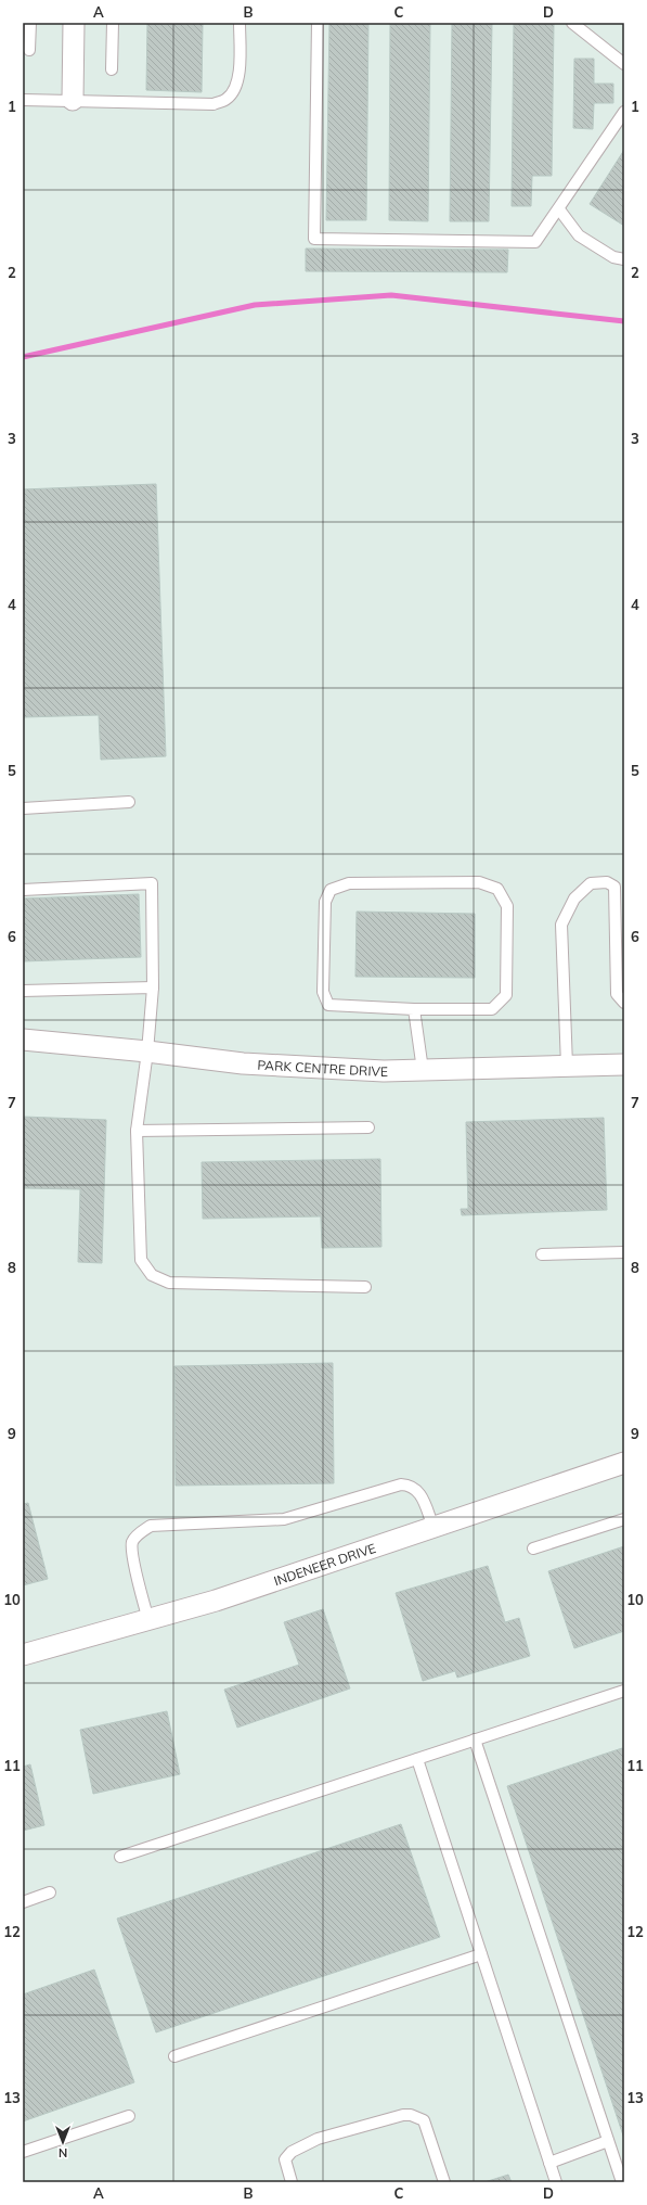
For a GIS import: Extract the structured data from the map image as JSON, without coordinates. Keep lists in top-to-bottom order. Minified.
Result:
{"streets":{"street":["PARK CENTRE DRIVE","INDENEER DRIVE"]},"north":"bottom","grid":{"columns":["A","B","C","D"],"rows":["1","2","3","4","5","6","7","8","9","10","11","12","13"]}}
